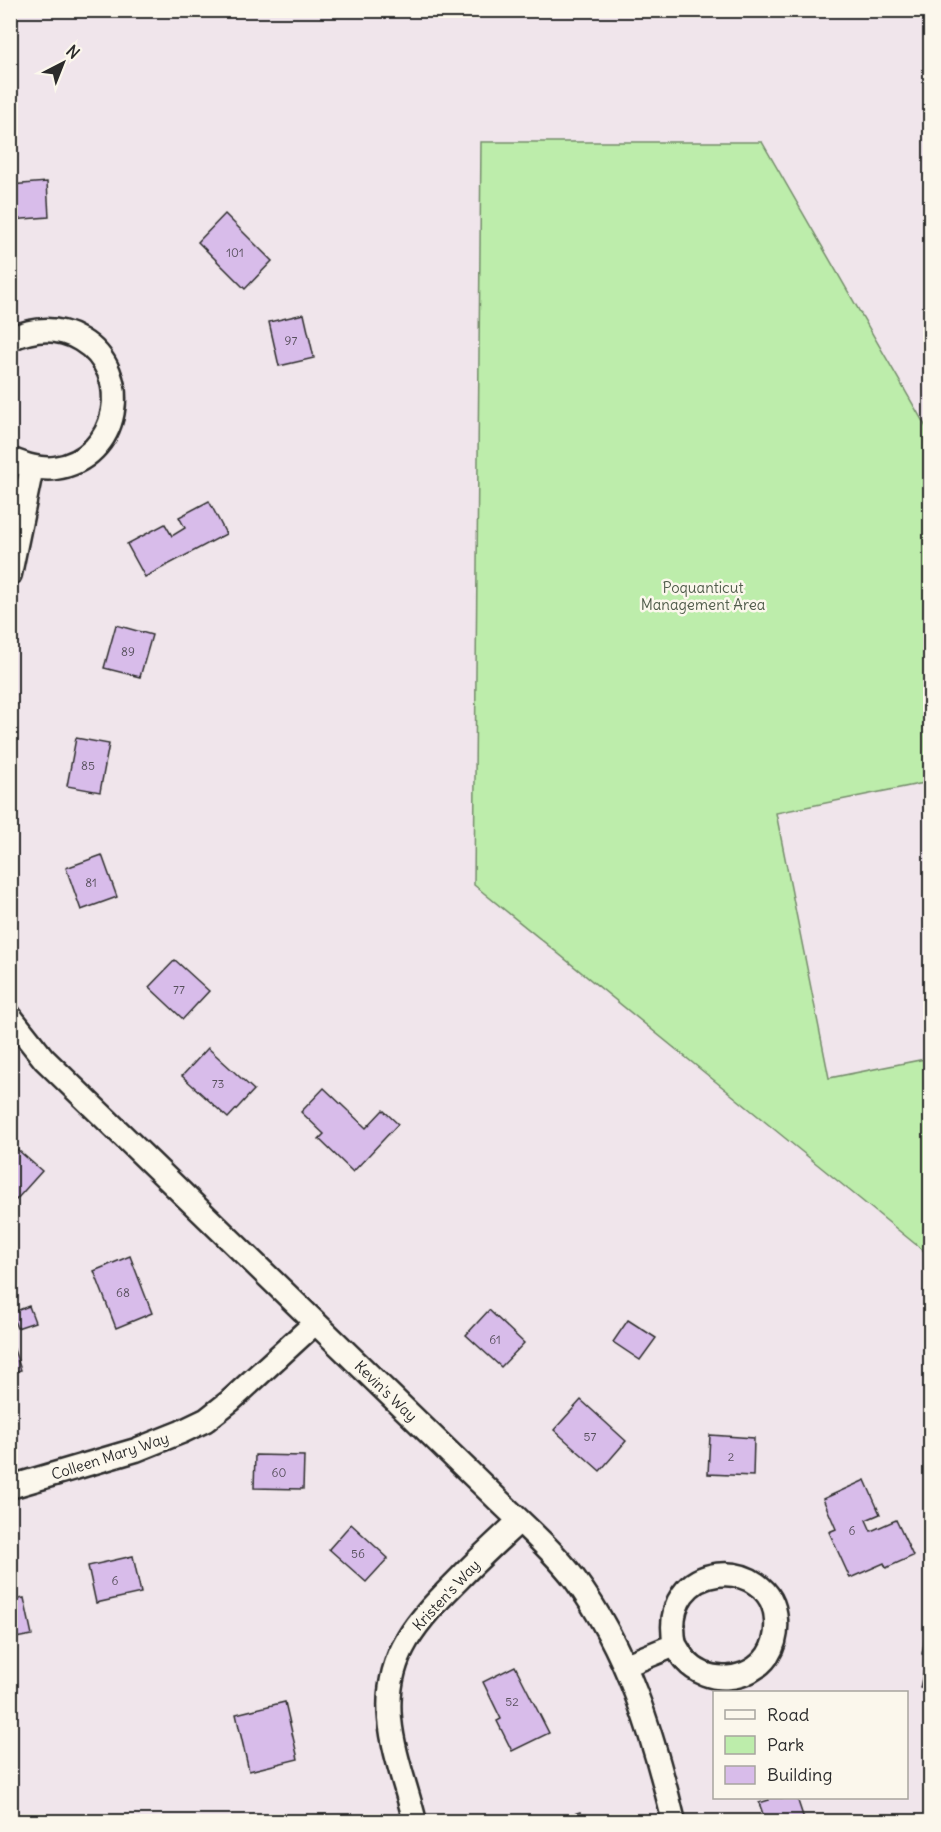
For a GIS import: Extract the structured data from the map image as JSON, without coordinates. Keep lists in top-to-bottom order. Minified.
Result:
{"streets":{"street":["Kevin's Way","Colleen Mary Way","Kristen's Way"]},"crossings":[["Kevin's Way","Colleen Mary Way"],["Kevin's Way","Kristen's Way"]],"parks":["Poquanticut Management Area"],"house_numbers":["101","97","89","85","81","77","73","68","61","57","2","60","6","56","6","52"],"legend":["Road","Park","Building"],"north":"top right"}
